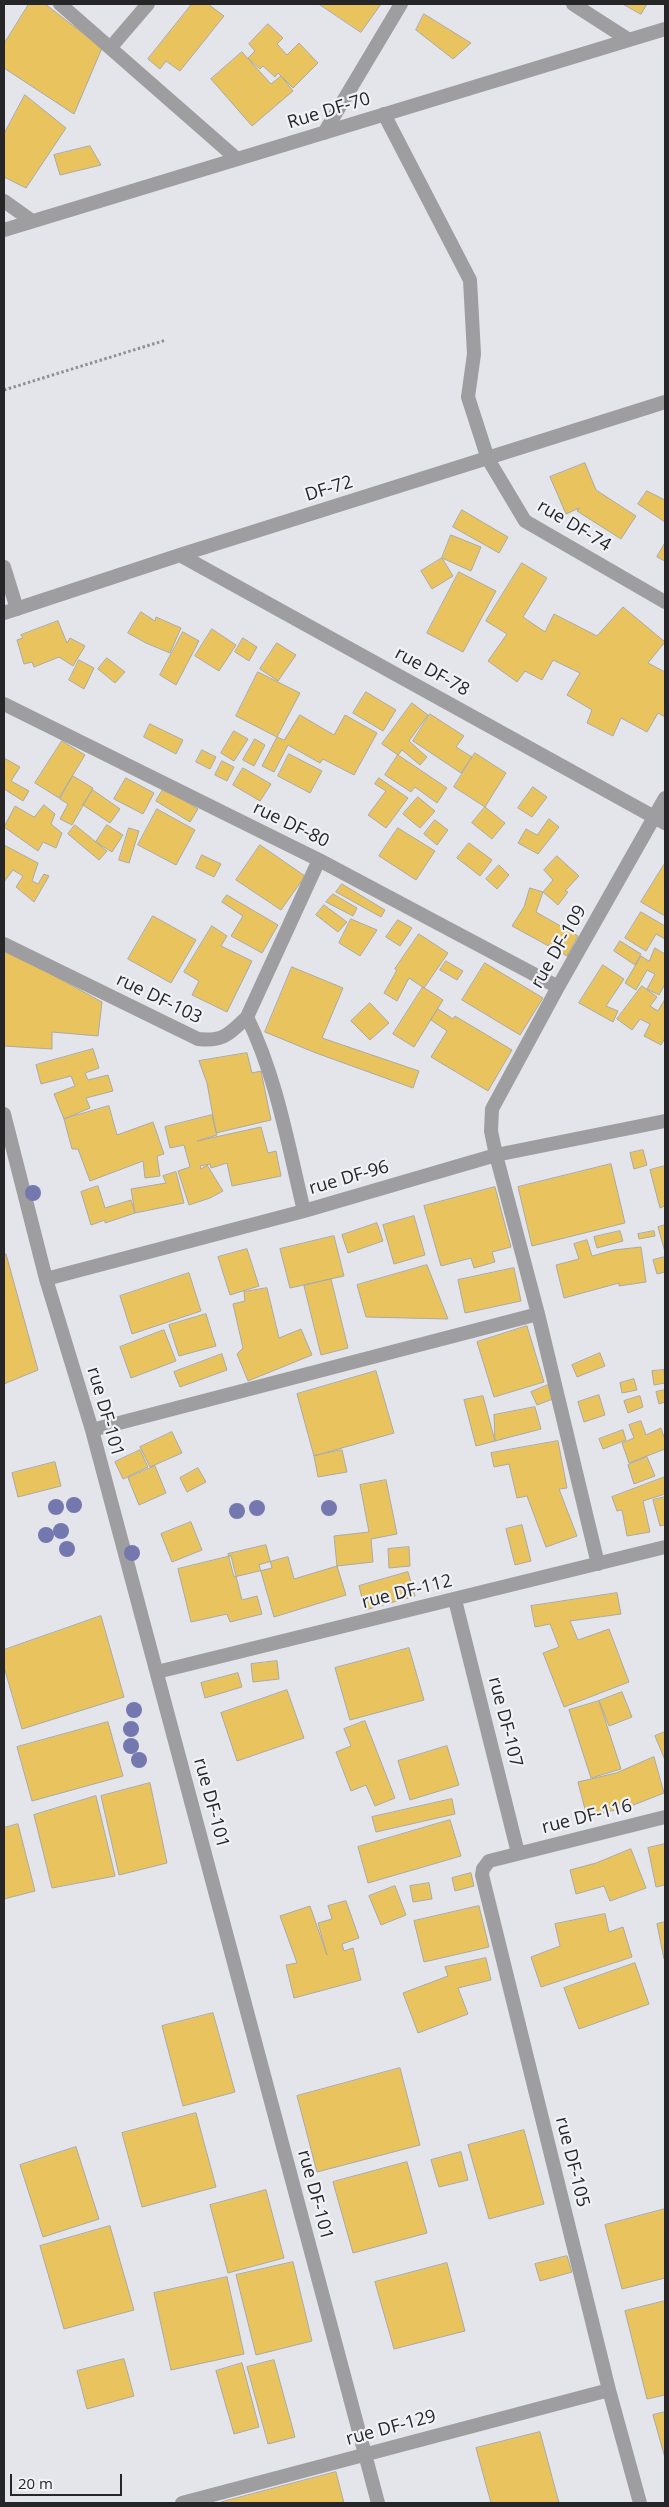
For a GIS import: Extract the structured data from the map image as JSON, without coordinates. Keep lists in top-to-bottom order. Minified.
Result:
{"streets":{"street":["Rue DF-70","DF-72","rue DF-74","rue DF-78","rue DF-80","rue DF-109","rue DF-103","rue DF-96","rue DF-101","rue DF-112","rue DF-107","rue DF-116","rue DF-105","rue DF-129"]},"crossings":[["Rue DF-70","rue DF-74"],["DF-72","rue DF-74"],["DF-72","rue DF-78"],["rue DF-78","rue DF-109"],["rue DF-80","rue DF-109"],["rue DF-80","rue DF-103"],["rue DF-109","rue DF-96"],["rue DF-96","rue DF-101"],["rue DF-101","rue DF-112"],["rue DF-101","rue DF-129"],["rue DF-112","rue DF-107"],["rue DF-107","rue DF-116"],["rue DF-107","rue DF-105"],["rue DF-116","rue DF-105"],["rue DF-105","rue DF-129"]],"scale_bar":"20 m"}
